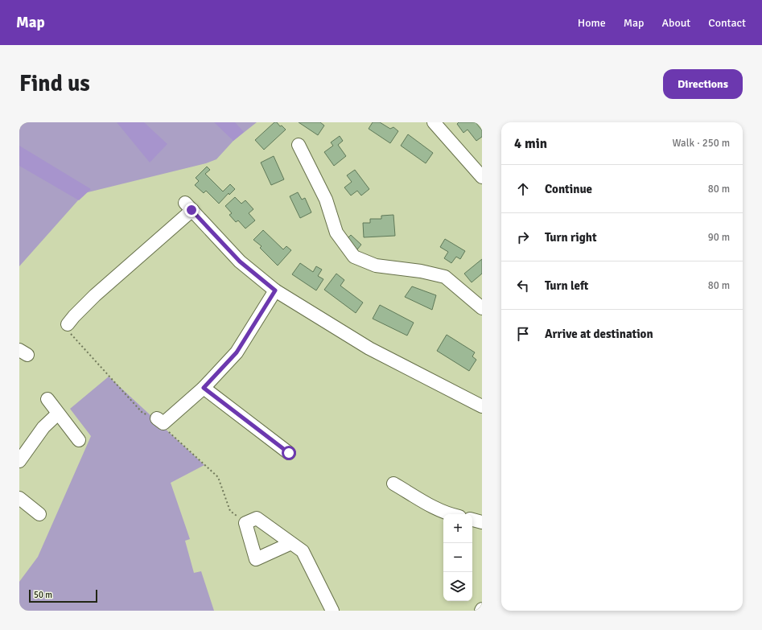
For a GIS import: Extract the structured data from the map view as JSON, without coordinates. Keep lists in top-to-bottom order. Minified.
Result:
{"scale_bar":"50 m","page":{"header":"Map","nav":["Home","Map","About","Contact"],"buttons":"Directions","title":"Find us","heading":["4 min","Walk · 250 m"],"list":[["Continue","80 m"],["Turn right","90 m"],["Turn left","80 m"],"Arrive at destination"],"map_buttons":["+","−"],"scale":"50 m"}}
